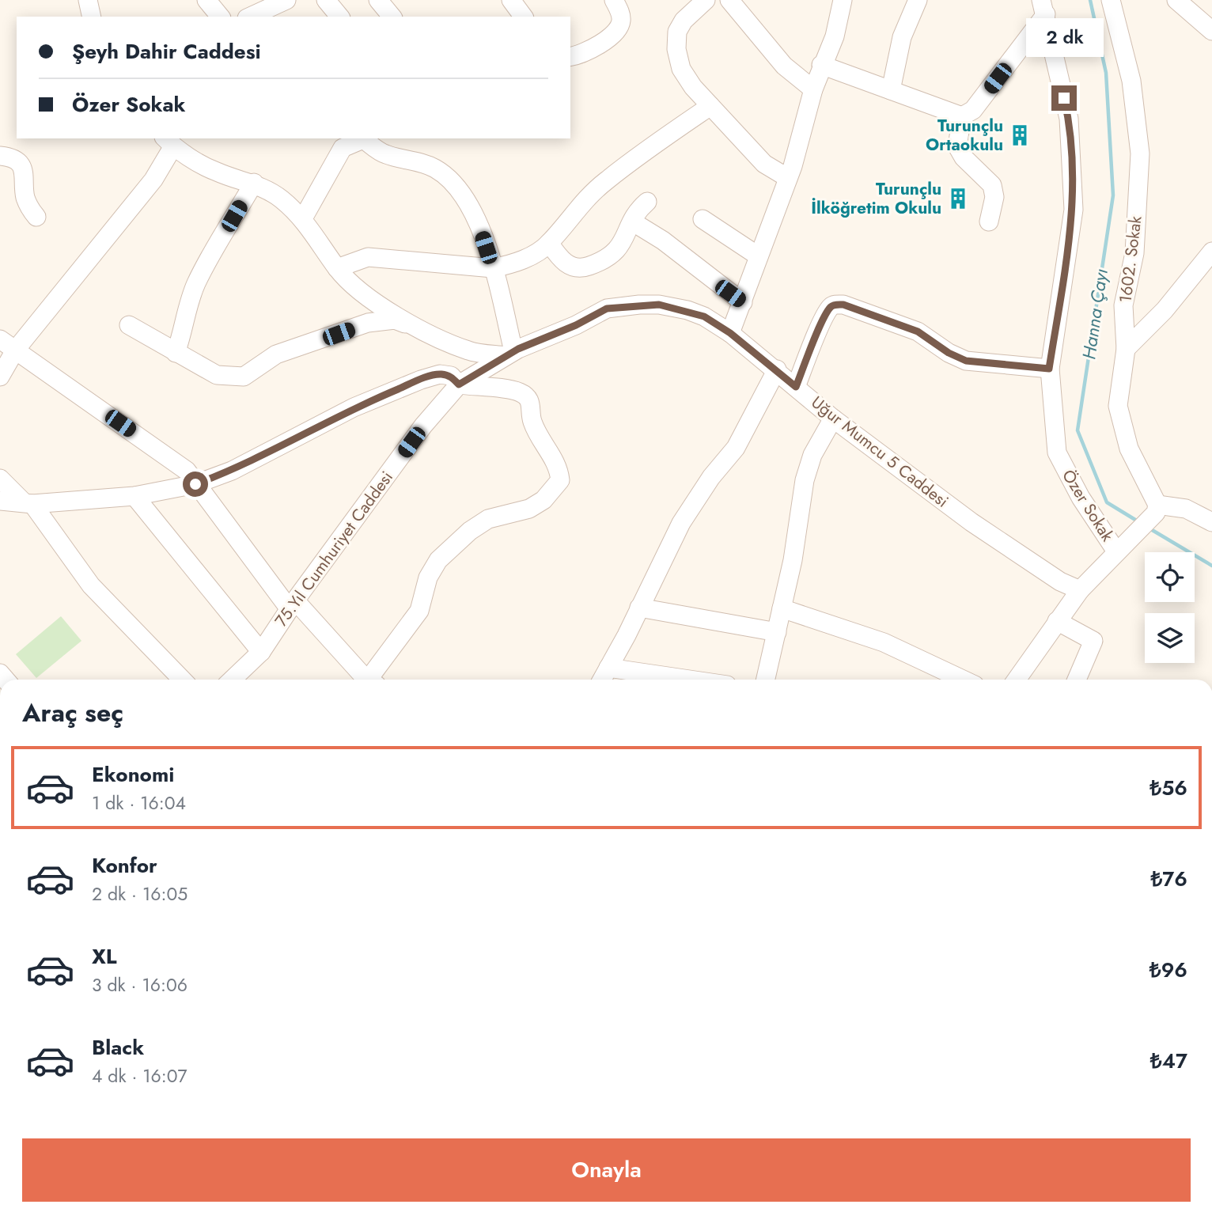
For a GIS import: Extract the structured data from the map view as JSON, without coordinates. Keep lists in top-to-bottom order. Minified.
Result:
{"streets":{"street":["1602. Sokak","Uğur Mumcu 5 Caddesi","Özer Sokak","75.Yıl Cumhuriyet Caddesi"]},"crossings":[["Uğur Mumcu 5 Caddesi","75.Yıl Cumhuriyet Caddesi"]],"water":["Hanna Çayı"],"places":{"building":["Turunçlu Ortaokulu","Turunçlu İlköğretim Okulu"]},"page":{"banner":["Şeyh Dahir Caddesi","Özer Sokak"],"bubble":"2 dk","heading":"Araç seç","list":[{"name":"Ekonomi","note":"1 dk · 16:04","value":"₺56"},{"name":"Konfor","note":"2 dk · 16:05","value":"₺76"},{"name":"XL","note":"3 dk · 16:06","value":"₺96"},{"name":"Black","note":"4 dk · 16:07","value":"₺47"}],"buttons":"Onayla"}}
